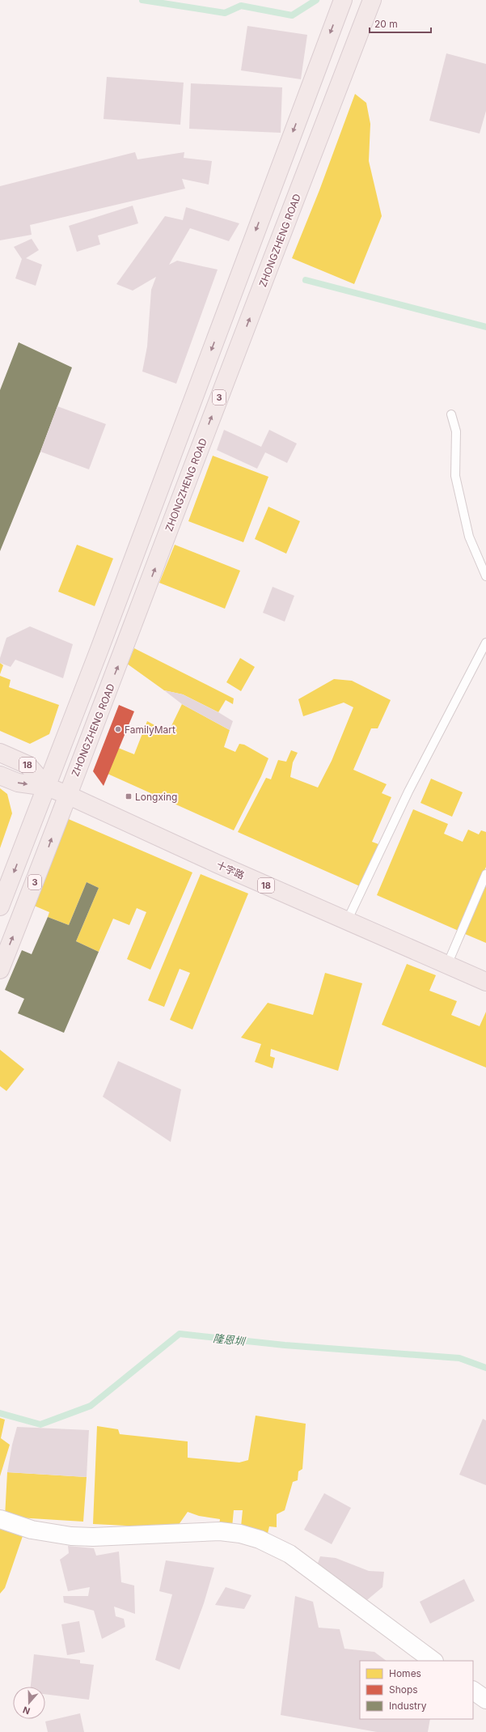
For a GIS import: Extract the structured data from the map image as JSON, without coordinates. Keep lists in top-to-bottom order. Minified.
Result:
{"streets":{"main road":["ZHONGZHENG ROAD","3","18","十字路"]},"crossings":[["ZHONGZHENG ROAD","十字路"]],"water":["隆恩圳"],"places":{"other":["FamilyMart"],"transit":["Longxing"]},"legend":["Homes","Shops","Industry"],"scale_bar":"20 m","north":"bottom"}
